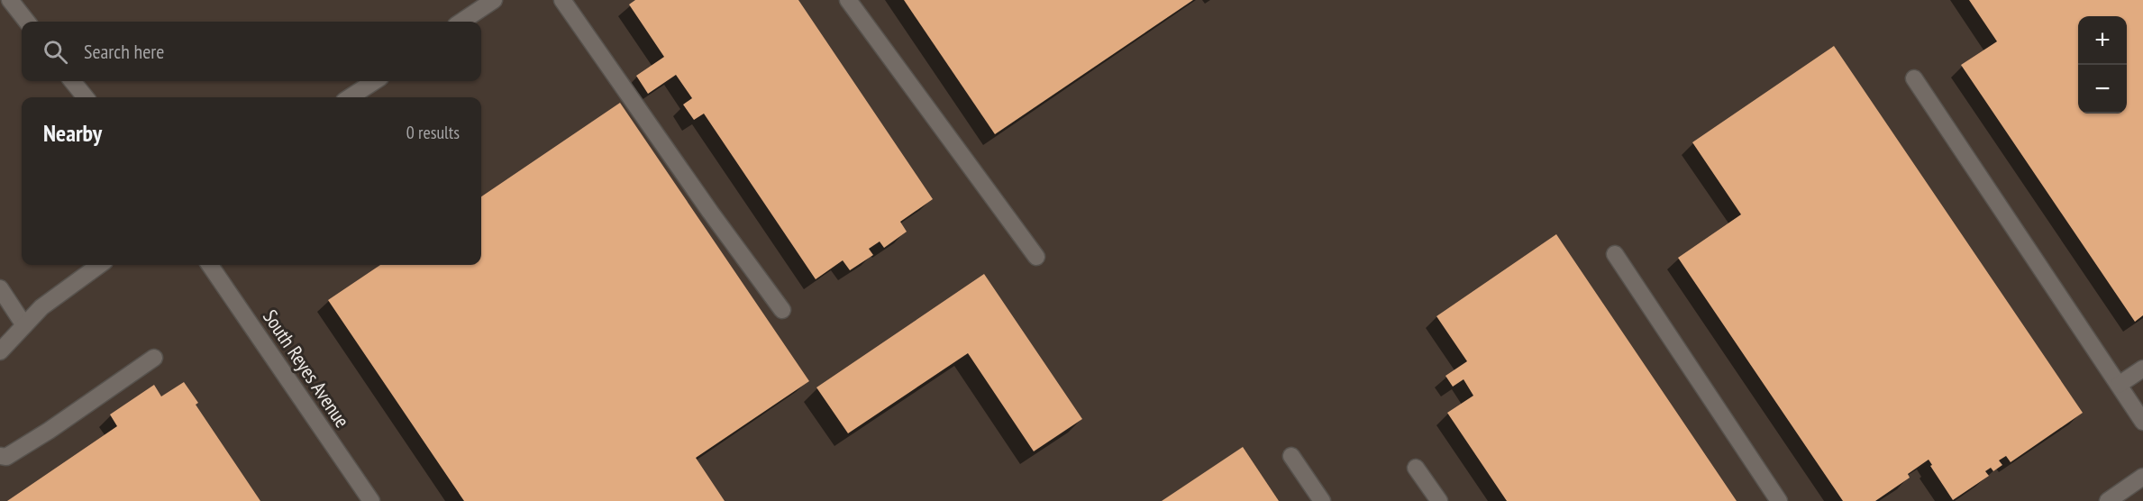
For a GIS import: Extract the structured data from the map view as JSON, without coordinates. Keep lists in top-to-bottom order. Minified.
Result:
{"streets":{"street":["South Reyes Avenue"]},"page":{"map_buttons":["+","−"],"search":"Search here","heading":["Nearby","0 results"]}}
